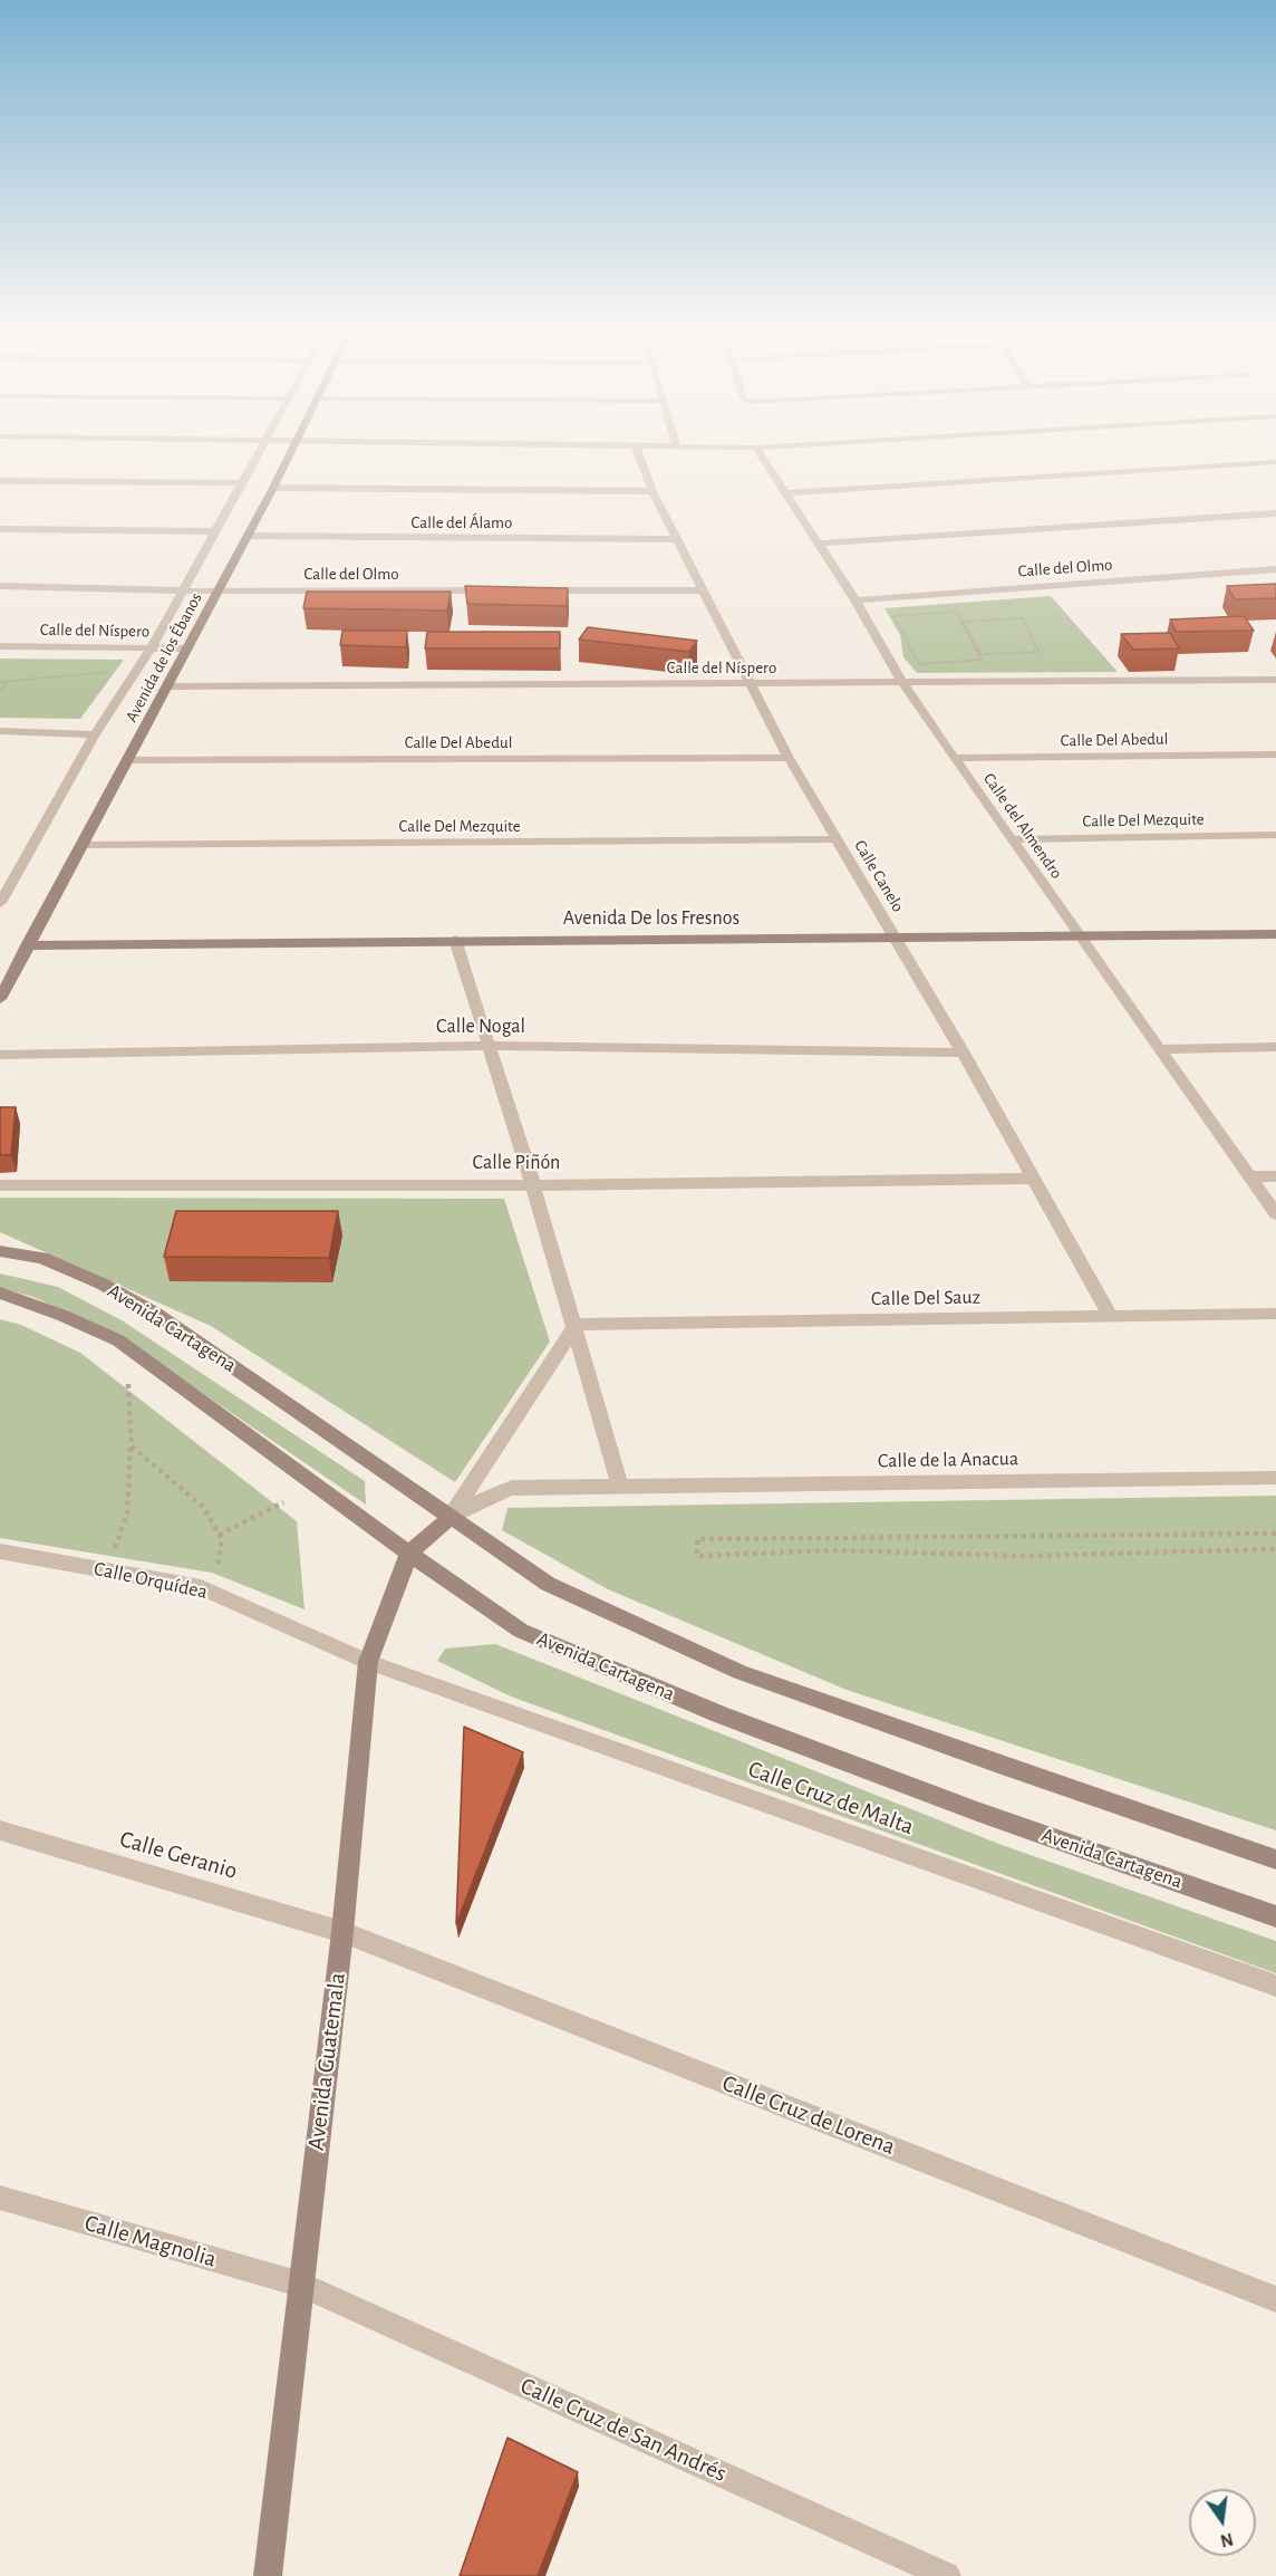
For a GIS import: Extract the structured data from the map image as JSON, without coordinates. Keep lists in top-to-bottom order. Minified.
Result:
{"streets":{"street":["Calle del Álamo","Calle del Olmo","Calle del Níspero","Avenida de los Ébanos","Calle Del Abedul","Calle Del Mezquite","Calle del Almendro","Calle Canelo","Avenida De los Fresnos","Calle Nogal","Calle Piñón","Calle Del Sauz","Avenida Cartagena","Calle de la Anacua","Calle Orquídea","Calle Cruz de Malta","Calle Geranio","Avenida Guatemala","Calle Cruz de Lorena","Calle Magnolia","Calle Cruz de San Andrés"]},"crossings":[["Calle del Álamo","Avenida de los Ébanos"],["Calle del Álamo","Calle Canelo"],["Calle del Olmo","Avenida de los Ébanos"],["Calle del Olmo","Calle del Almendro"],["Calle del Níspero","Avenida de los Ébanos"],["Calle del Níspero","Calle del Almendro"],["Calle del Níspero","Calle Canelo"],["Avenida de los Ébanos","Calle Del Abedul"],["Avenida de los Ébanos","Calle Del Mezquite"],["Avenida de los Ébanos","Avenida De los Fresnos"],["Calle Del Abedul","Calle del Almendro"],["Calle Del Abedul","Calle Canelo"],["Calle Del Mezquite","Calle del Almendro"],["Calle Del Mezquite","Calle Canelo"],["Calle del Almendro","Avenida De los Fresnos"],["Calle Canelo","Avenida De los Fresnos"],["Calle Canelo","Calle Nogal"],["Calle Canelo","Calle Piñón"],["Calle Canelo","Calle Del Sauz"],["Avenida Cartagena","Calle de la Anacua"],["Avenida Cartagena","Avenida Guatemala"],["Calle Orquídea","Calle Cruz de Malta"],["Calle Orquídea","Avenida Guatemala"],["Calle Cruz de Malta","Avenida Guatemala"],["Calle Geranio","Avenida Guatemala"],["Calle Geranio","Calle Cruz de Lorena"],["Avenida Guatemala","Calle Cruz de Lorena"],["Avenida Guatemala","Calle Magnolia"],["Avenida Guatemala","Calle Cruz de San Andrés"],["Calle Magnolia","Calle Cruz de San Andrés"]],"north":"bottom"}
